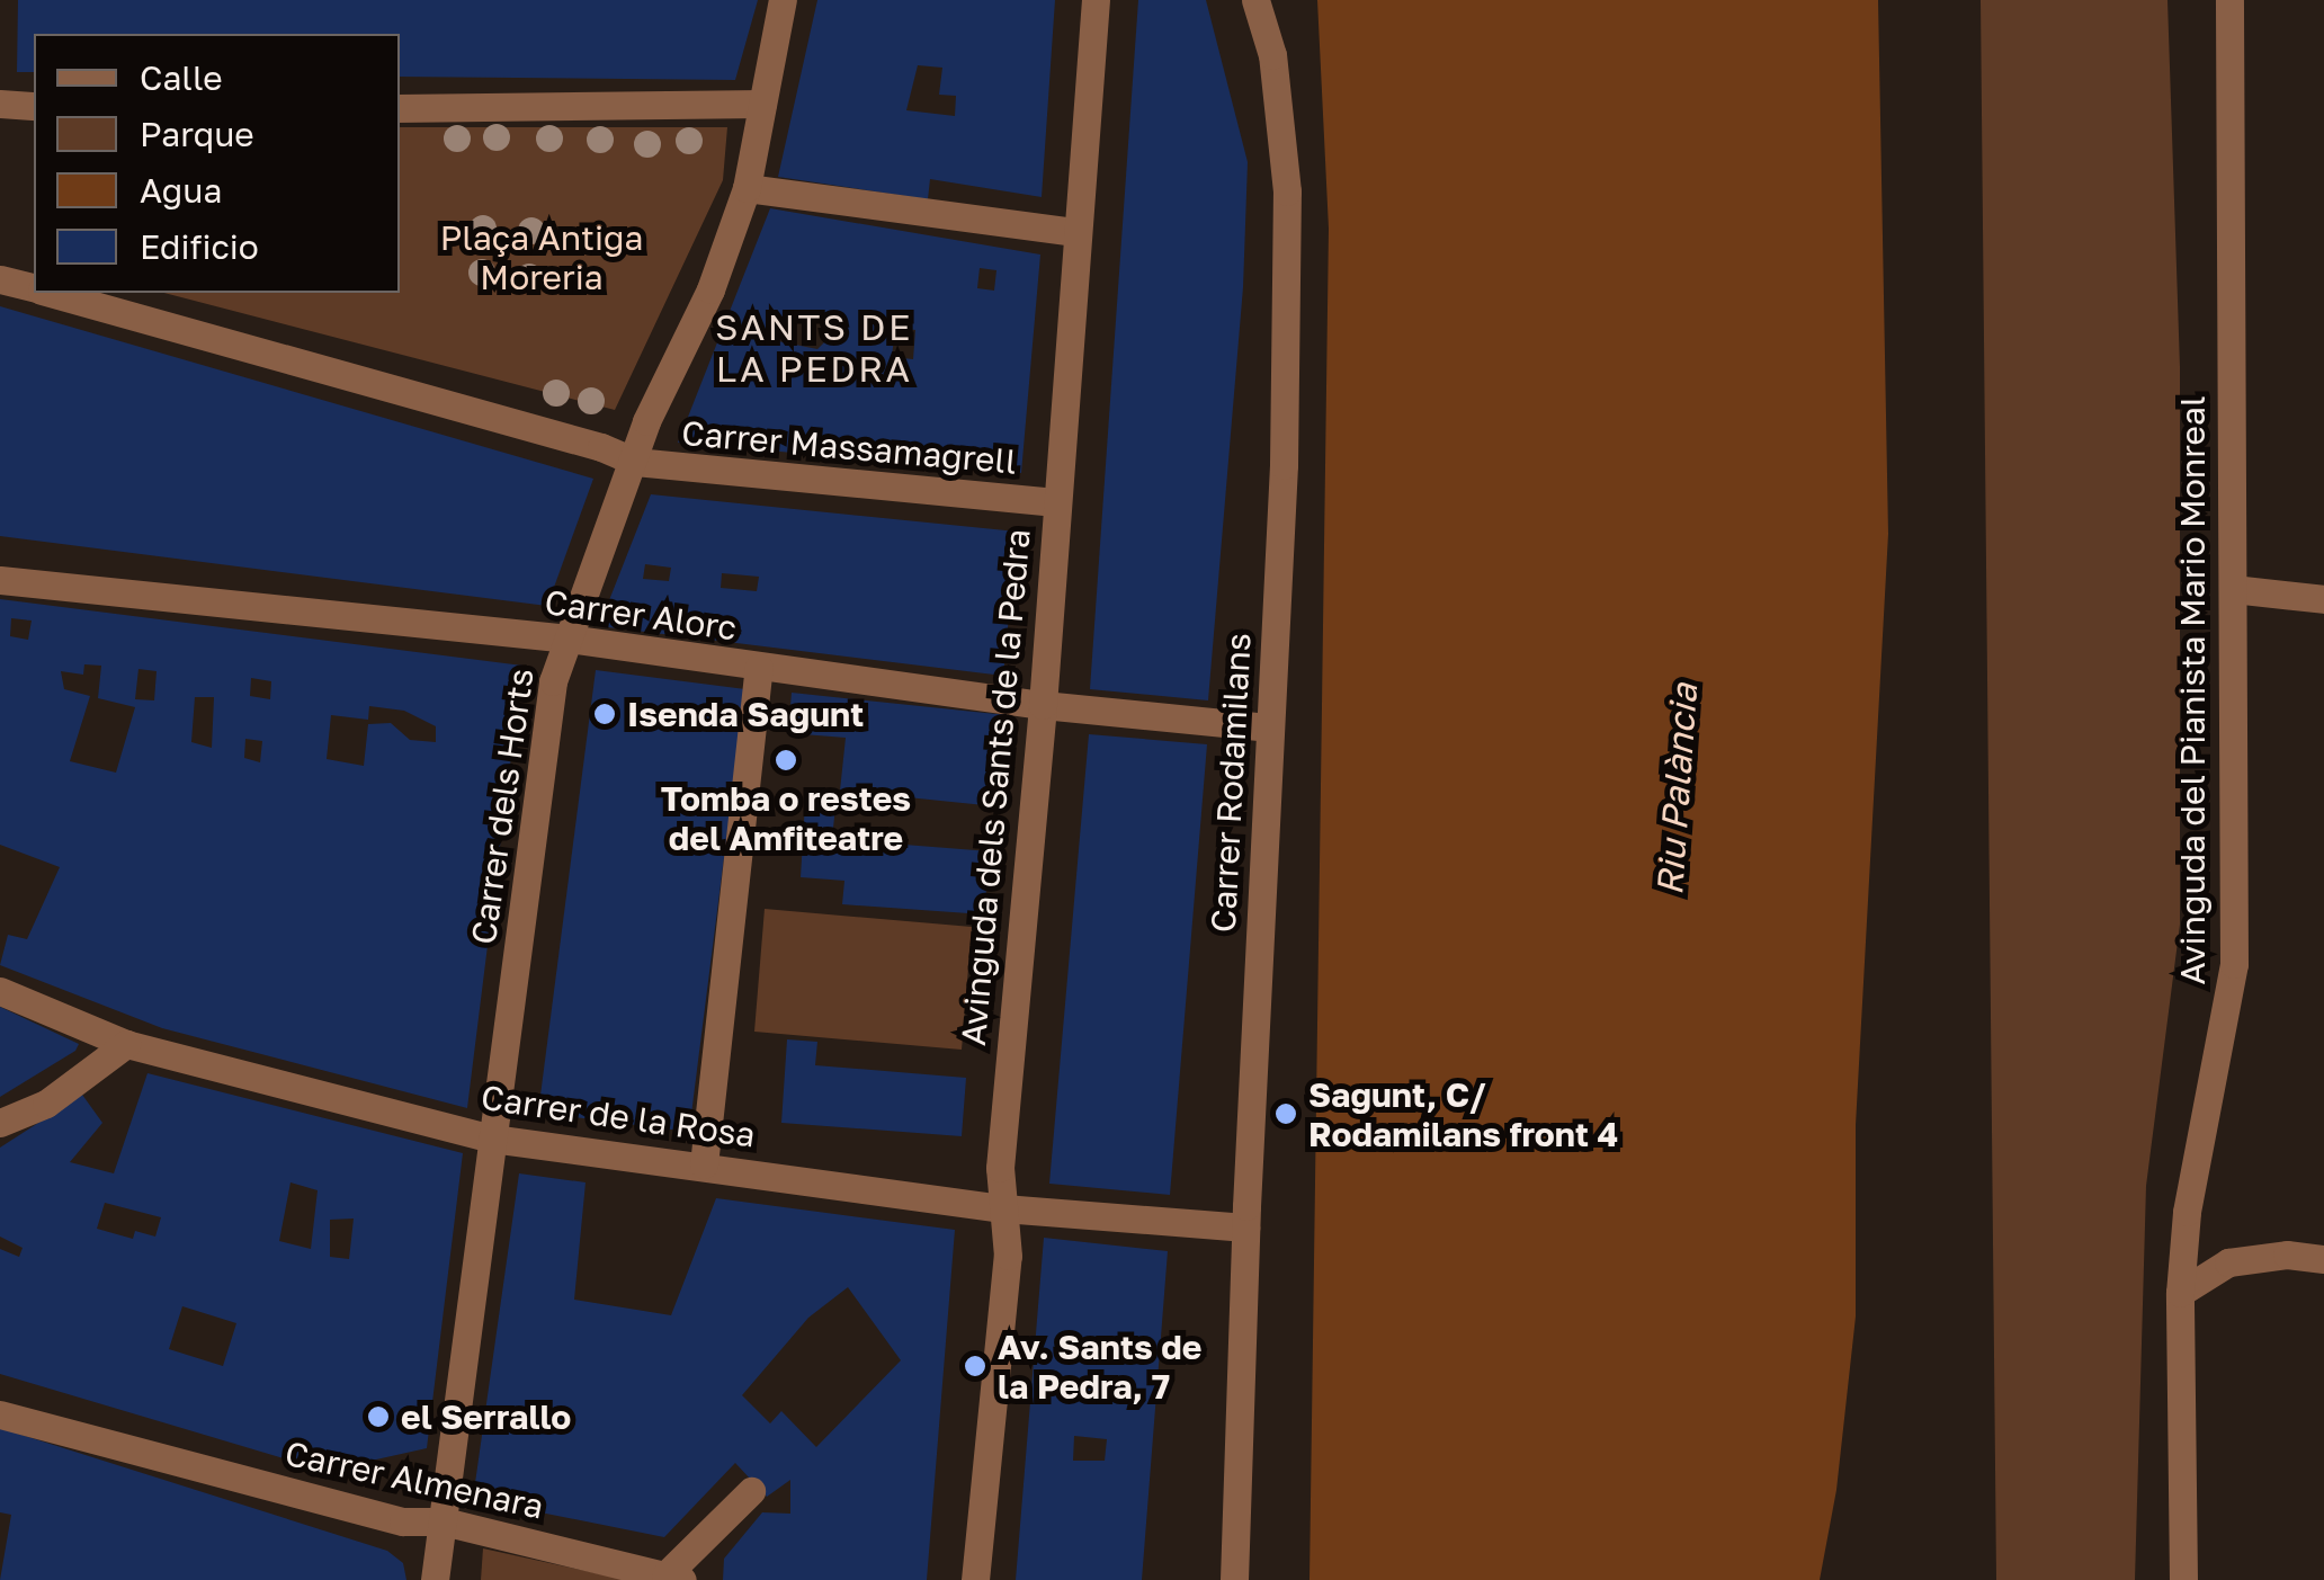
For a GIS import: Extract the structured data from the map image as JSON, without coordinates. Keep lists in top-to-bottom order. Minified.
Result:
{"streets":{"street":["Carrer Massamagrell","Carrer Alorc","Avinguda del Pianista Mario Monreal","Carrer Rodamilans","Avinguda dels Sants de la Pedra","Carrer dels Horts","Carrer de la Rosa","Carrer Almenara"]},"crossings":[["Carrer Massamagrell","Avinguda dels Sants de la Pedra"],["Carrer Massamagrell","Carrer dels Horts"],["Carrer Alorc","Carrer Rodamilans"],["Carrer Alorc","Avinguda dels Sants de la Pedra"],["Carrer Alorc","Carrer dels Horts"],["Carrer Rodamilans","Carrer de la Rosa"],["Avinguda dels Sants de la Pedra","Carrer de la Rosa"],["Carrer dels Horts","Carrer de la Rosa"],["Carrer dels Horts","Carrer Almenara"]],"districts":["SANTS DE LA PEDRA"],"water":["Riu Palància"],"parks":["Plaça Antiga Moreria"],"places":["Isenda Sagunt","Tomba o restes del Amfiteatre","Sagunt, C/ Rodamilans front 4","Av. Sants de la Pedra, 7","el Serrallo"],"legend":["Calle","Parque","Agua","Edificio"]}
